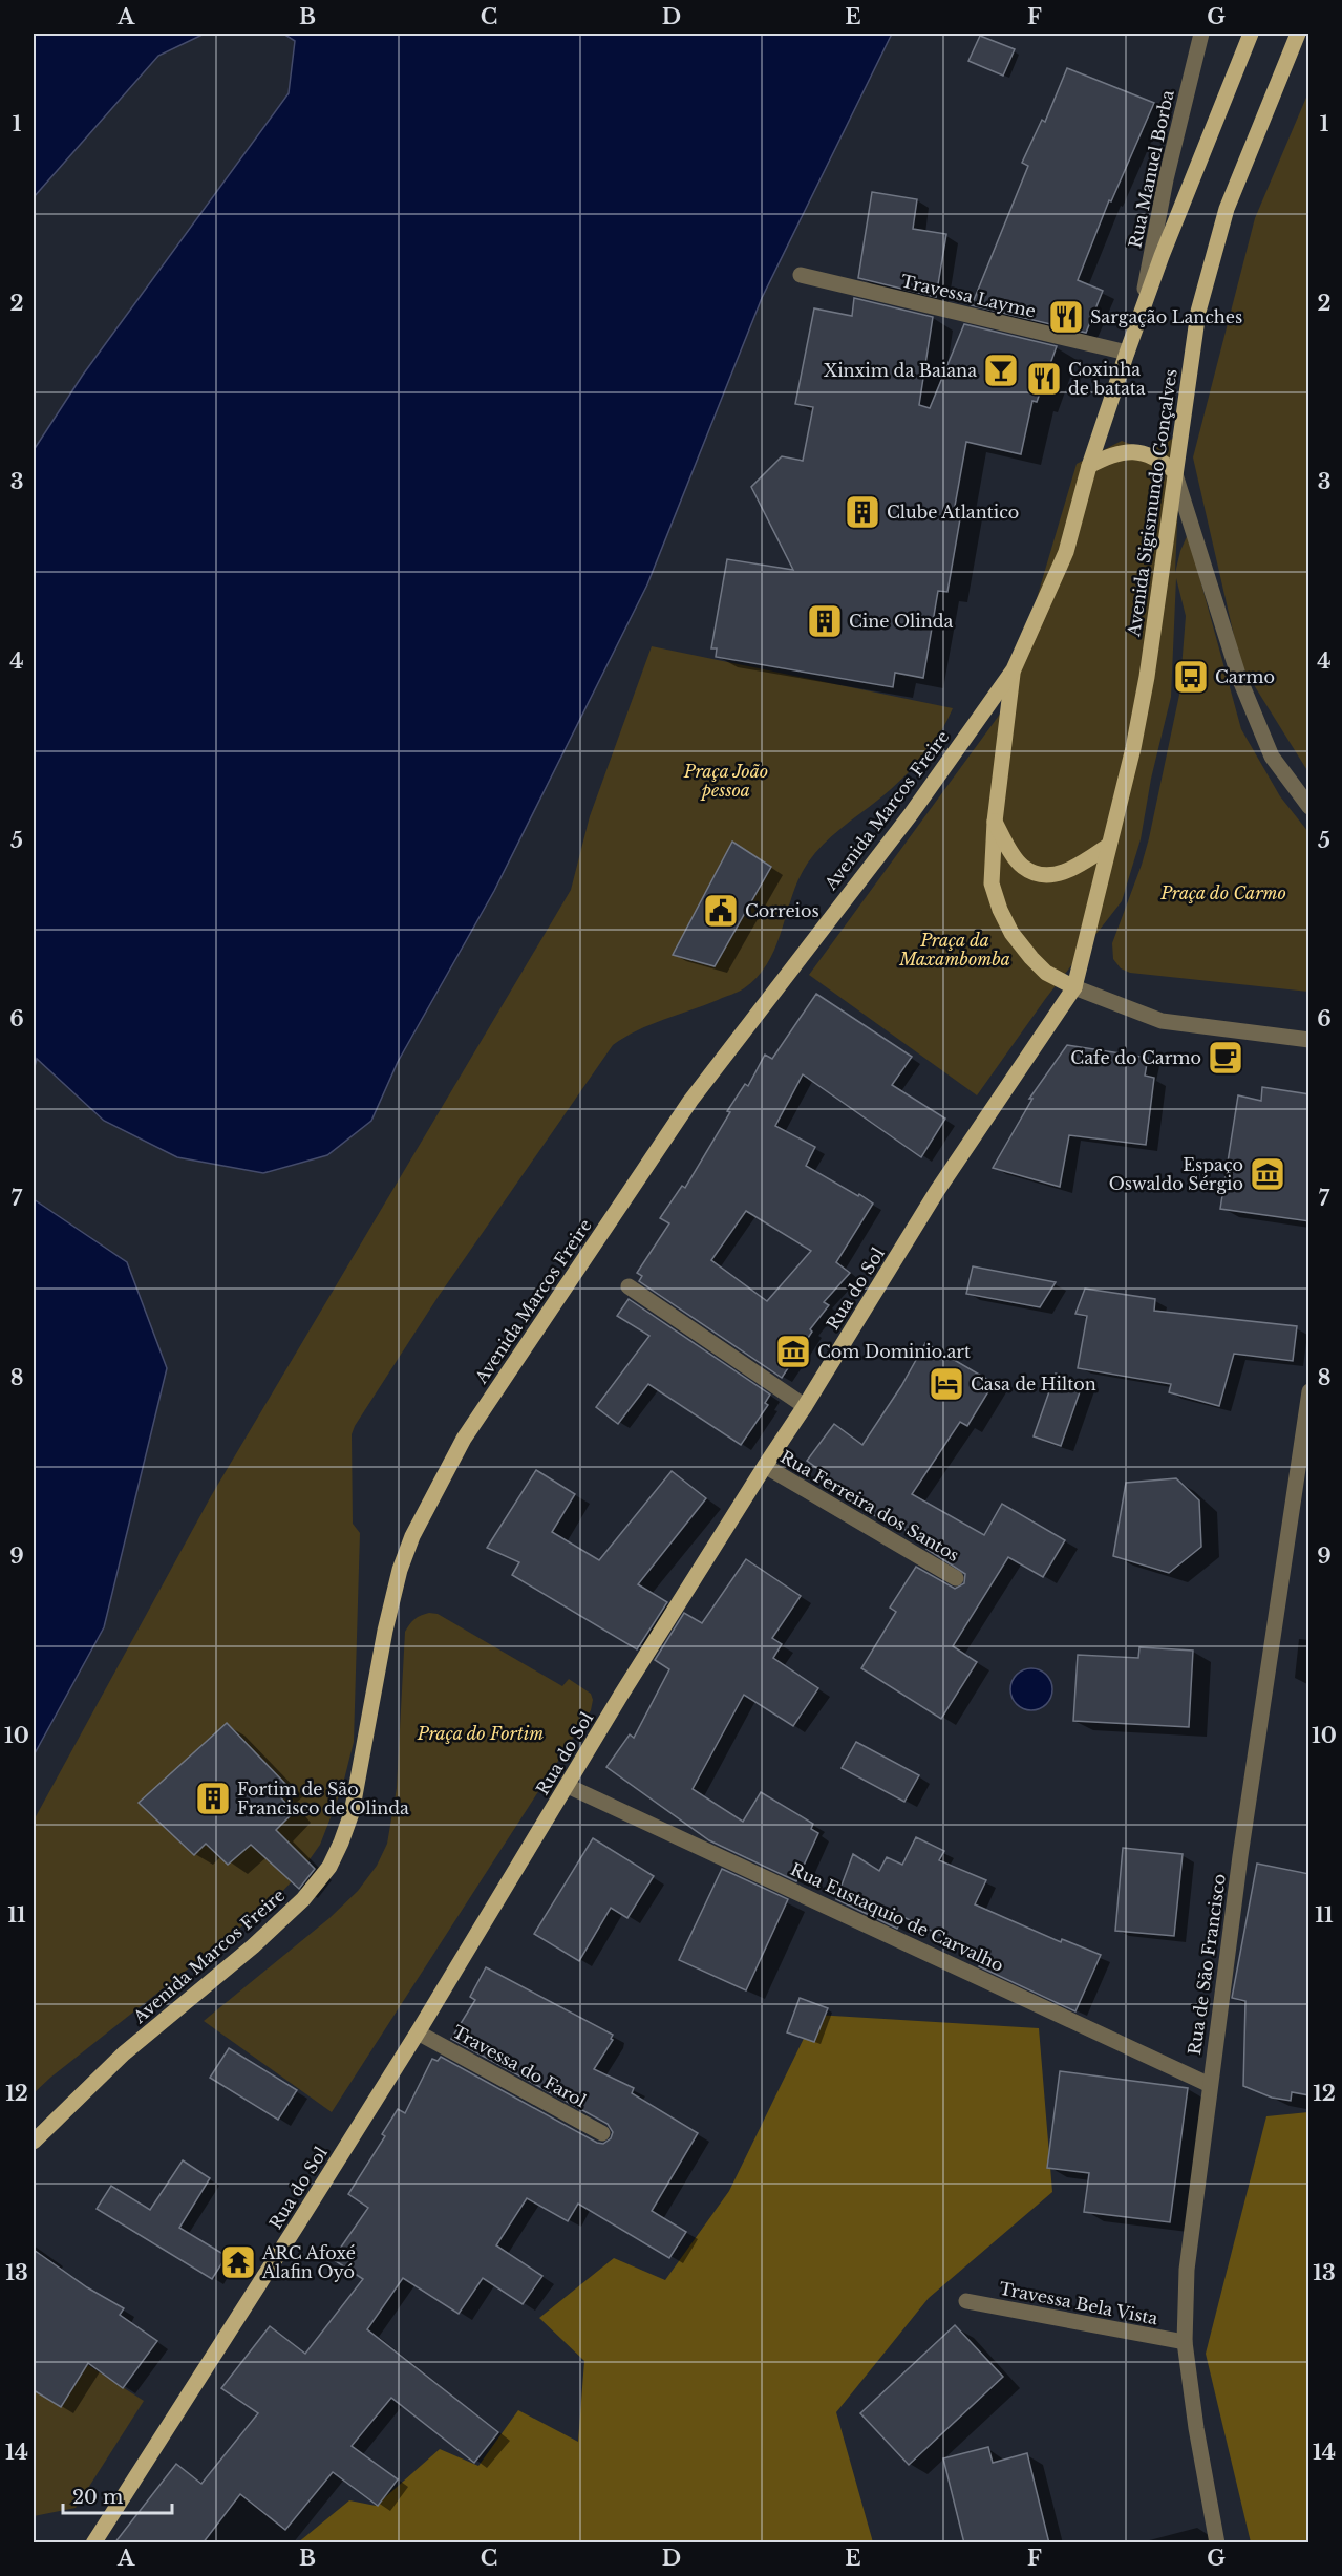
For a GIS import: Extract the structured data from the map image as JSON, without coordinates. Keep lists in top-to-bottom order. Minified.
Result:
{"streets":{"main road":["Avenida Sigismundo Gonçalves","Avenida Marcos Freire","Rua do Sol"],"street":["Rua Manuel Borba","Travessa Layme","Rua Ferreira dos Santos","Rua Eustaquio de Carvalho","Rua de São Francisco","Travessa do Farol","Travessa Bela Vista"]},"crossings":[["Avenida Sigismundo Gonçalves","Rua do Sol"],["Rua do Sol","Rua Ferreira dos Santos"],["Rua do Sol","Rua Eustaquio de Carvalho"],["Rua do Sol","Travessa do Farol"],["Rua Eustaquio de Carvalho","Rua de São Francisco"],["Rua de São Francisco","Travessa Bela Vista"]],"parks":["Praça João pessoa","Praça do Carmo","Praça da Maxambomba","Praça do Fortim"],"places":{"restaurant":["Sargação Lanches","Coxinha de batata"],"bar":["Xinxim da Baiana"],"building":["Clube Atlantico","Cine Olinda","Fortim de São Francisco de Olinda"],"bus stop":["Carmo"],"public building":["Correios"],"cafe":["Cafe do Carmo"],"museum":["Espaço Oswaldo Sérgio","Com Dominio.art"],"hotel":["Casa de Hilton"],"temple":["ARC Afoxé Alafin Oyó"]},"scale_bar":"20 m","grid":{"columns":["A","B","C","D","E","F","G"],"rows":["1","2","3","4","5","6","7","8","9","10","11","12","13","14"]}}
